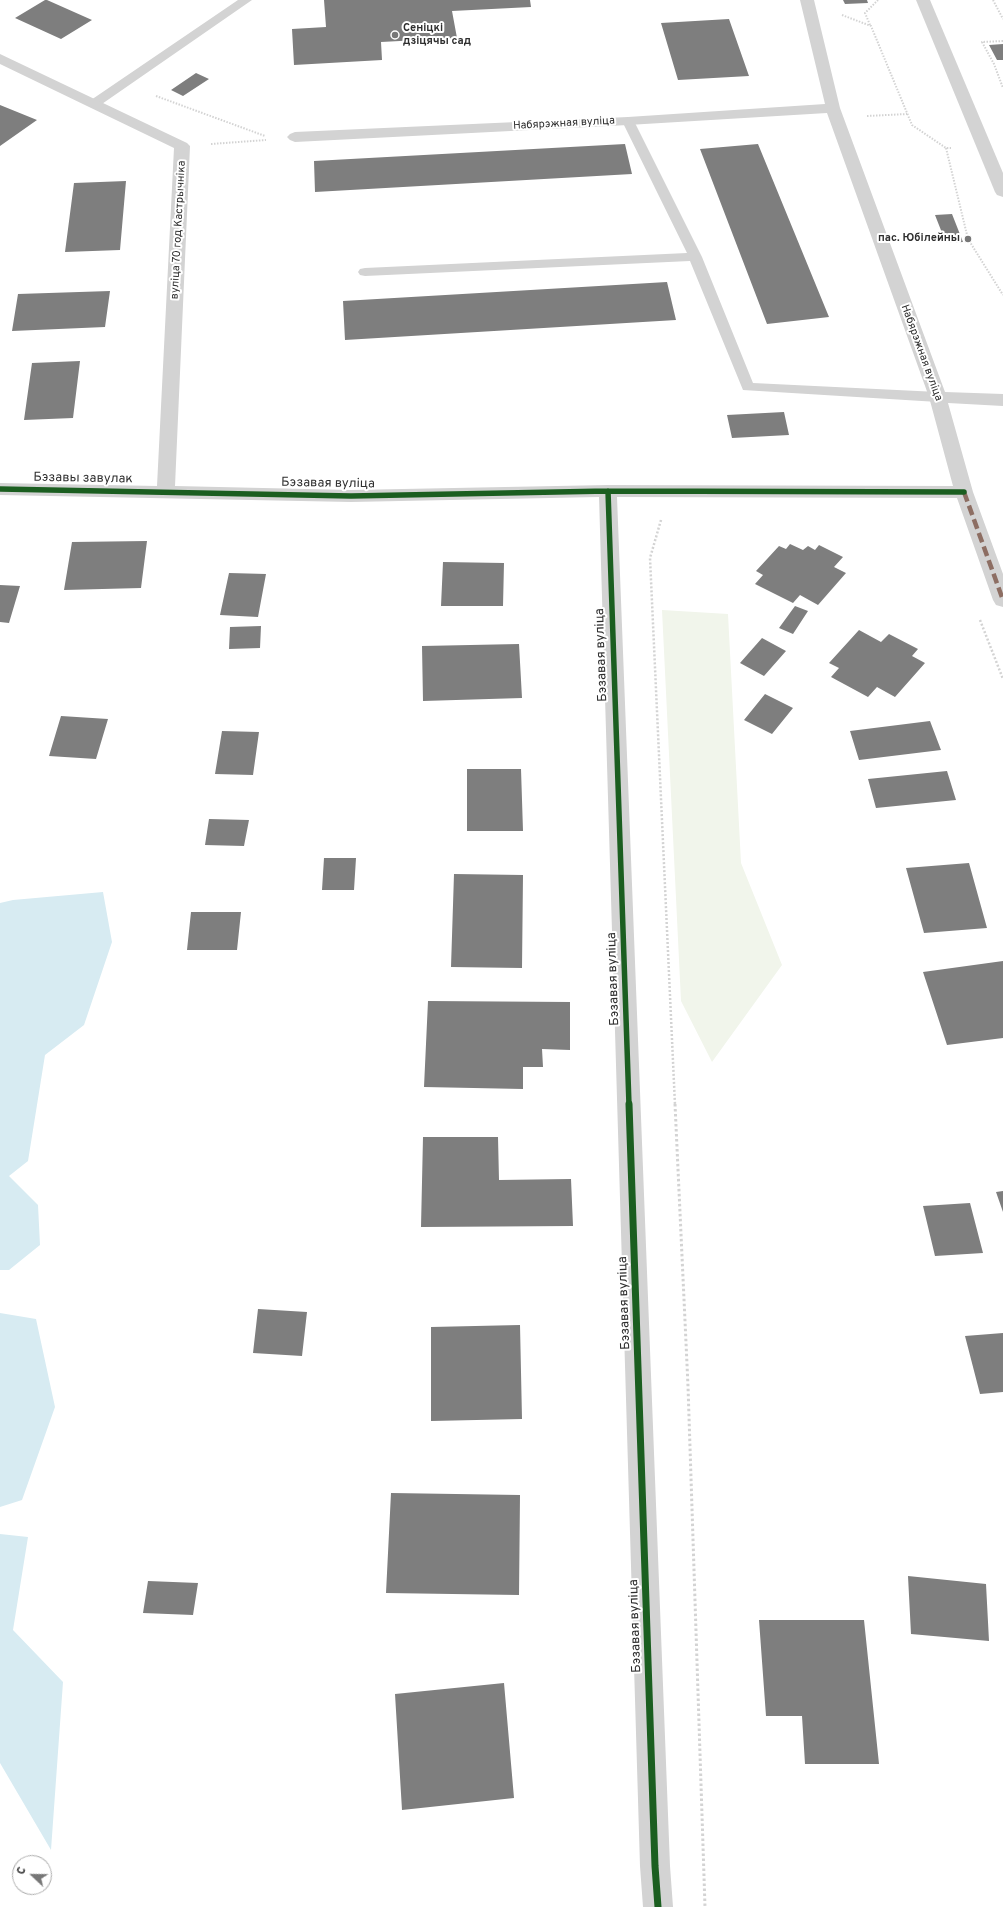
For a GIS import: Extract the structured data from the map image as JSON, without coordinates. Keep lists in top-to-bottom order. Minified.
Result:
{"streets":{"street":["Набярэжная вуліца","вуліца 70 год Кастрычніка","Бэзавы завулак","Бэзавая вуліца"]},"crossings":[["вуліца 70 год Кастрычніка","Бэзавы завулак"],["вуліца 70 год Кастрычніка","Бэзавая вуліца"],["Бэзавы завулак","Бэзавая вуліца"]],"places":["Сеніцкі дзіцячы сад","пас. Юбілейны"],"north":"left"}
